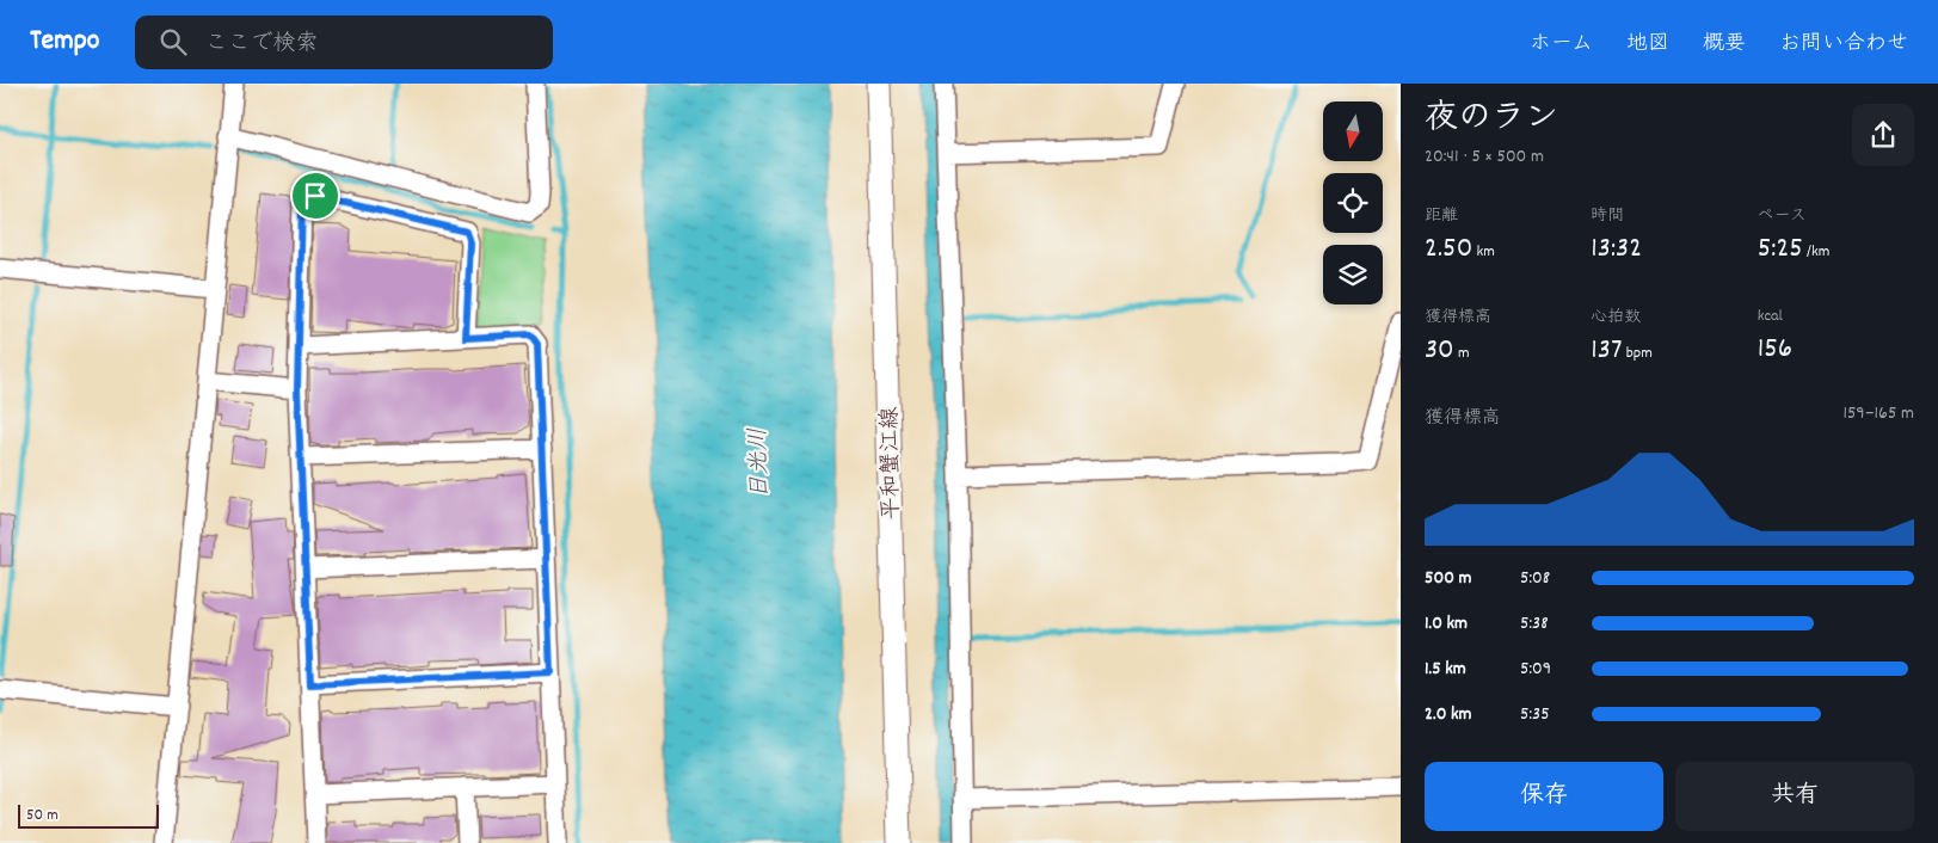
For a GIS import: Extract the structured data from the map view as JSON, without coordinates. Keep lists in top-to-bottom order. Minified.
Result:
{"streets":{"main road":["平和蟹江線"]},"water":["日光川"],"scale_bar":"50 m","north":"bottom","page":{"header":"Tempo","search":"ここで検索","nav":["ホーム","地図","概要","お問い合わせ"],"heading":["夜のラン","20:41 · 5 × 500 m"],"stats":[["距離","2.50 km"],["時間","13:32"],["ペース","5:25 /km"],["獲得標高","30 m"],["心拍数","137 bpm"],["kcal","156"]],"chart":["獲得標高","159–165 m"],"list":[{"name":"500 m","note":"5:08"},{"name":"1.0 km","note":"5:38"},{"name":"1.5 km","note":"5:09"},{"name":"2.0 km","note":"5:35"}],"buttons":["保存","共有"],"scale":"50 m"}}
